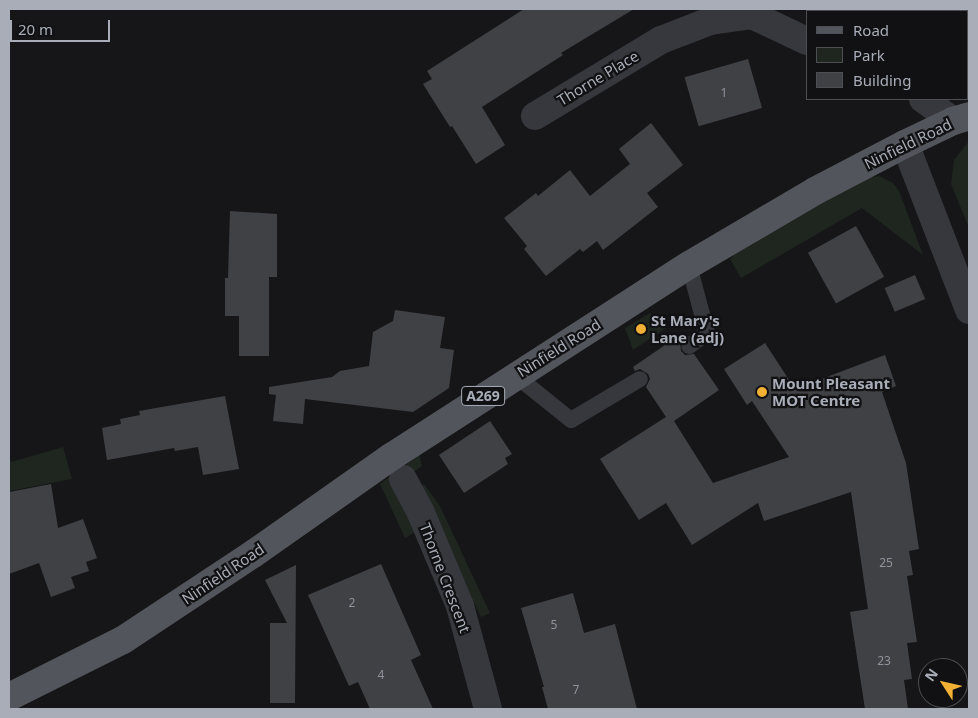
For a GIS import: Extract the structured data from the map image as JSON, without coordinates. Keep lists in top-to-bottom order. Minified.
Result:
{"streets":{"main road":["Ninfield Road","A269"],"street":["Thorne Place","Thorne Crescent"]},"places":["St Mary's Lane (adj)","Mount Pleasant MOT Centre"],"house_numbers":["1","25","2","5","23","4","7"],"legend":["Road","Park","Building"],"scale_bar":"20 m","north":"top left"}
